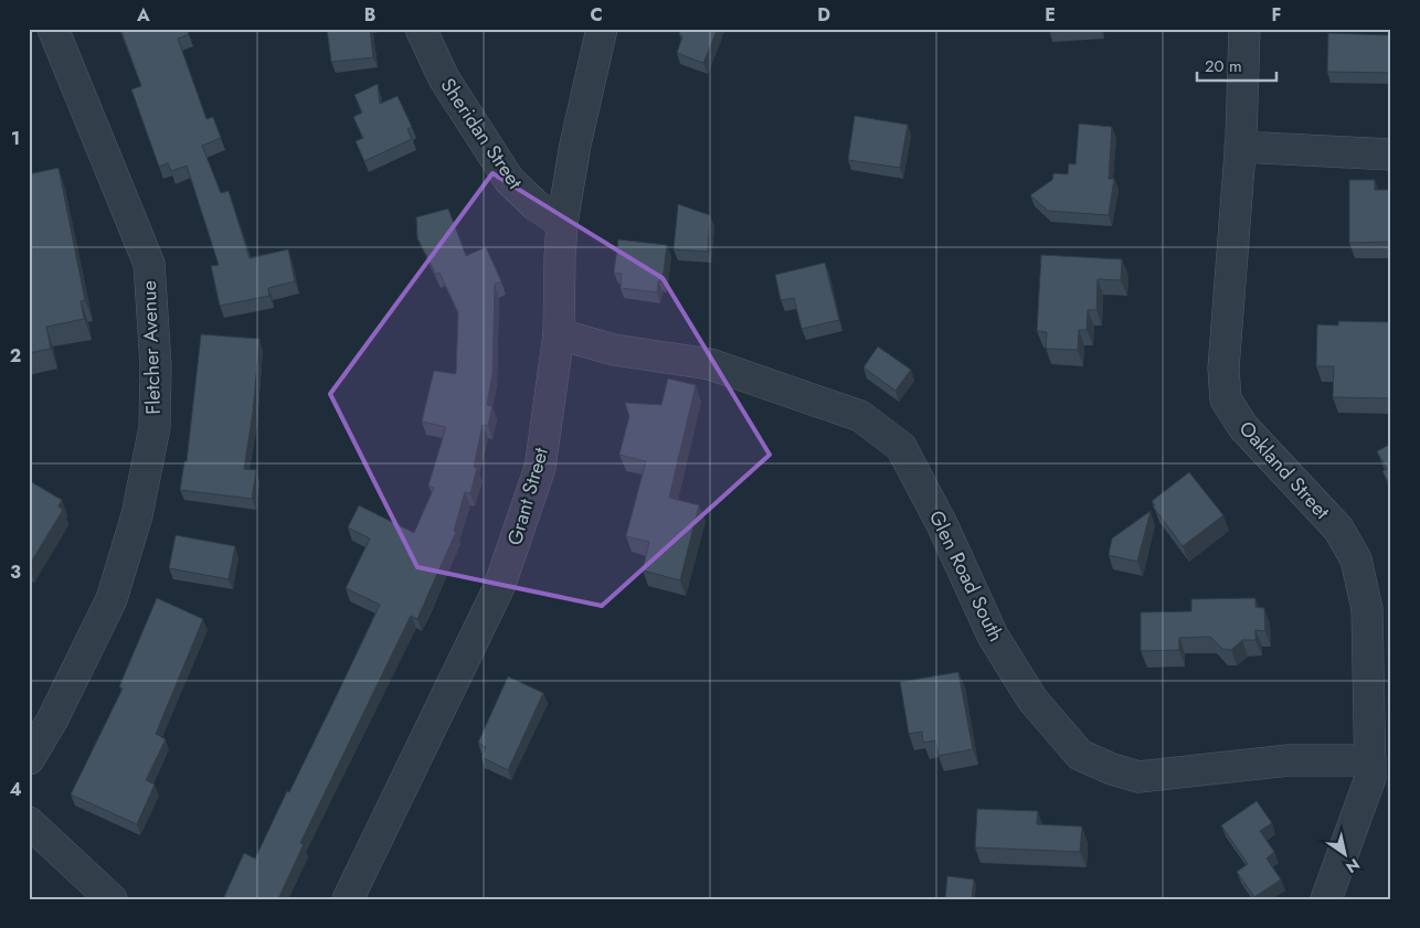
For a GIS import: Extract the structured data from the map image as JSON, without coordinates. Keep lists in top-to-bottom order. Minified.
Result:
{"streets":{"street":["Sheridan Street","Fletcher Avenue","Oakland Street","Grant Street","Glen Road South"]},"crossings":[["Sheridan Street","Grant Street"],["Oakland Street","Glen Road South"],["Grant Street","Glen Road South"]],"scale_bar":"20 m","north":"bottom right","grid":{"columns":["A","B","C","D","E","F"],"rows":["1","2","3","4"]}}
